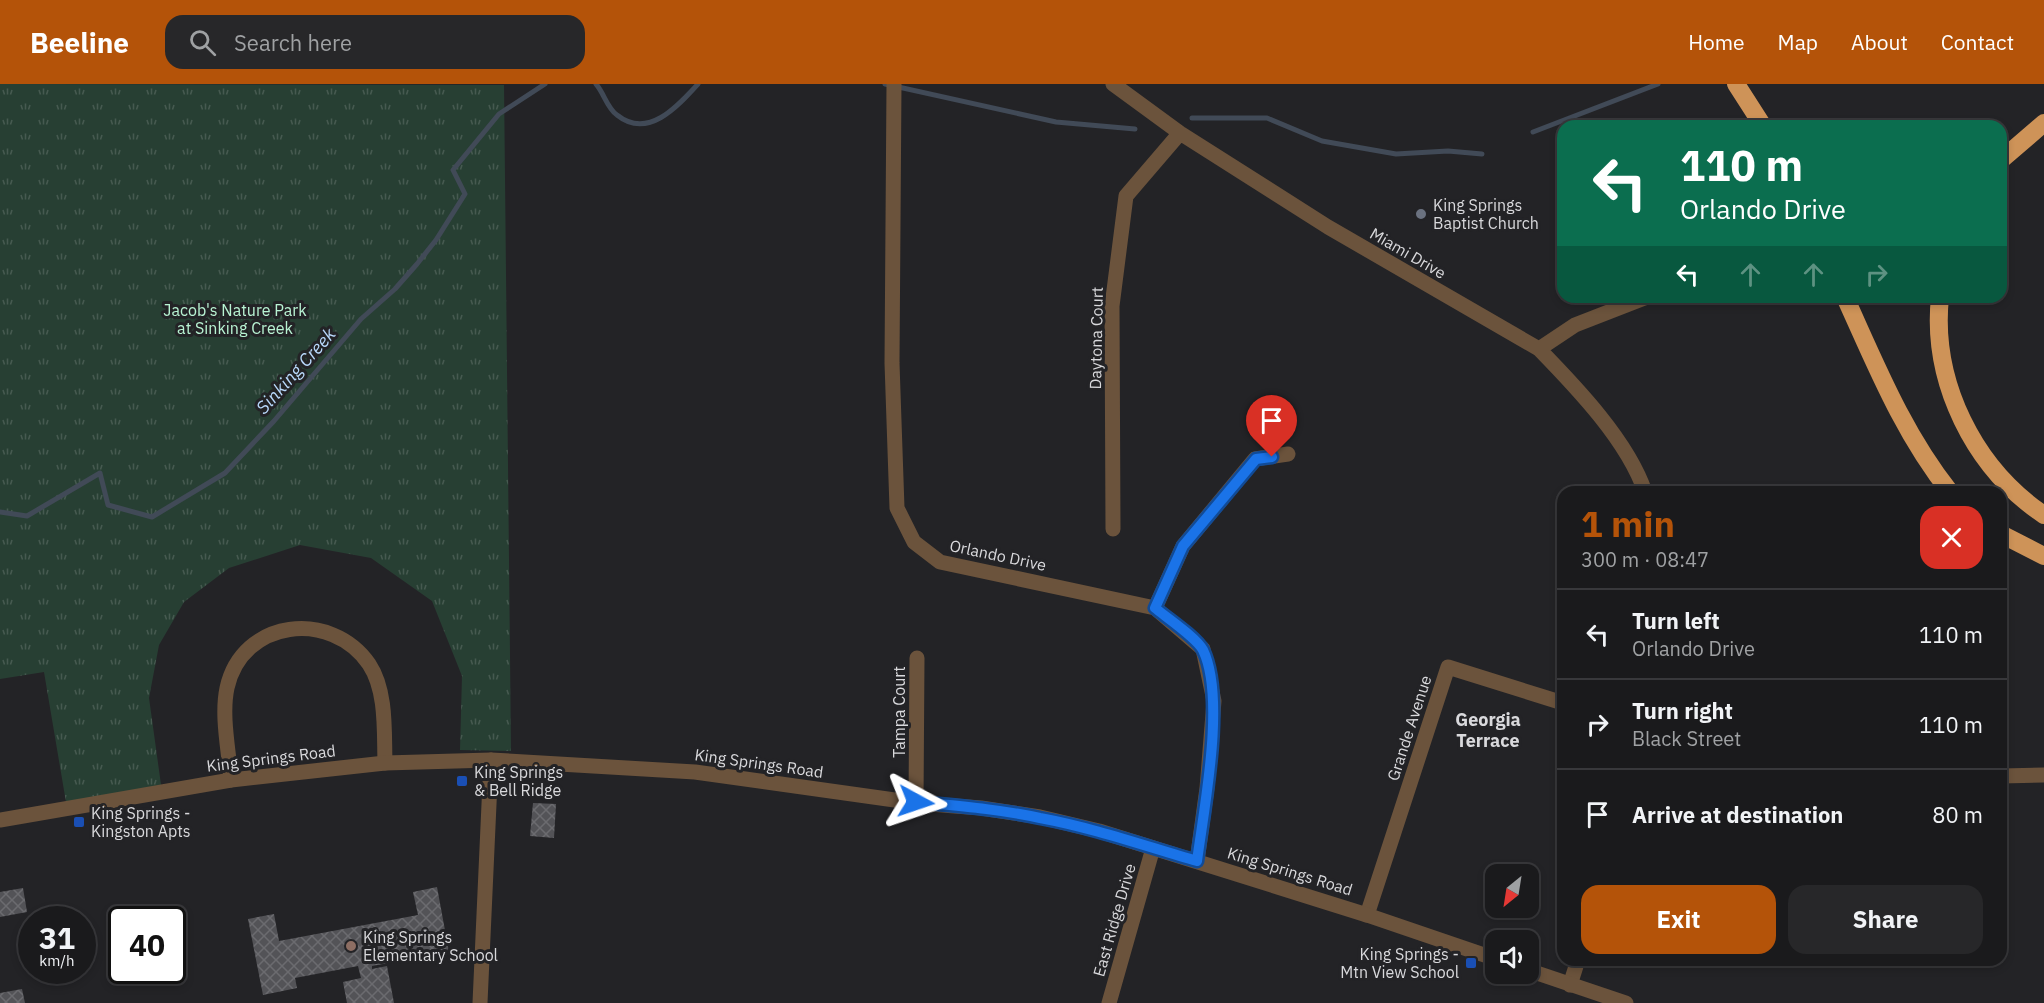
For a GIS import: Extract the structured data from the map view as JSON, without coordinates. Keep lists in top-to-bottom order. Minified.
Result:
{"streets":{"street":["Miami Drive","Daytona Court","Orlando Drive","Tampa Court","Grande Avenue","King Springs Road","East Ridge Drive"]},"crossings":[["Miami Drive","Daytona Court"],["Orlando Drive","King Springs Road"],["Tampa Court","King Springs Road"],["Grande Avenue","King Springs Road"],["King Springs Road","East Ridge Drive"]],"districts":["Georgia Terrace"],"water":["Sinking Creek"],"parks":["Jacob's Nature Park at Sinking Creek"],"places":{"other":["King Springs Baptist Church","King Springs Elementary School"],"transit":["King Springs & Bell Ridge","King Springs - Kingston Apts","King Springs - Mtn View School"]},"north":"bottom left","page":{"header":"Beeline","search":"Search here","nav":["Home","Map","About","Contact"],"turn":["110 m","Orlando Drive"],"heading":["1 min","300 m · 08:47"],"list":[{"name":"Turn left","note":"Orlando Drive","value":"110 m"},{"name":"Turn right","note":"Black Street","value":"110 m"},{"name":"Arrive at destination","value":"80 m"}],"buttons":["Exit","Share"],"speed":"31 km/h","limit":"40"}}
